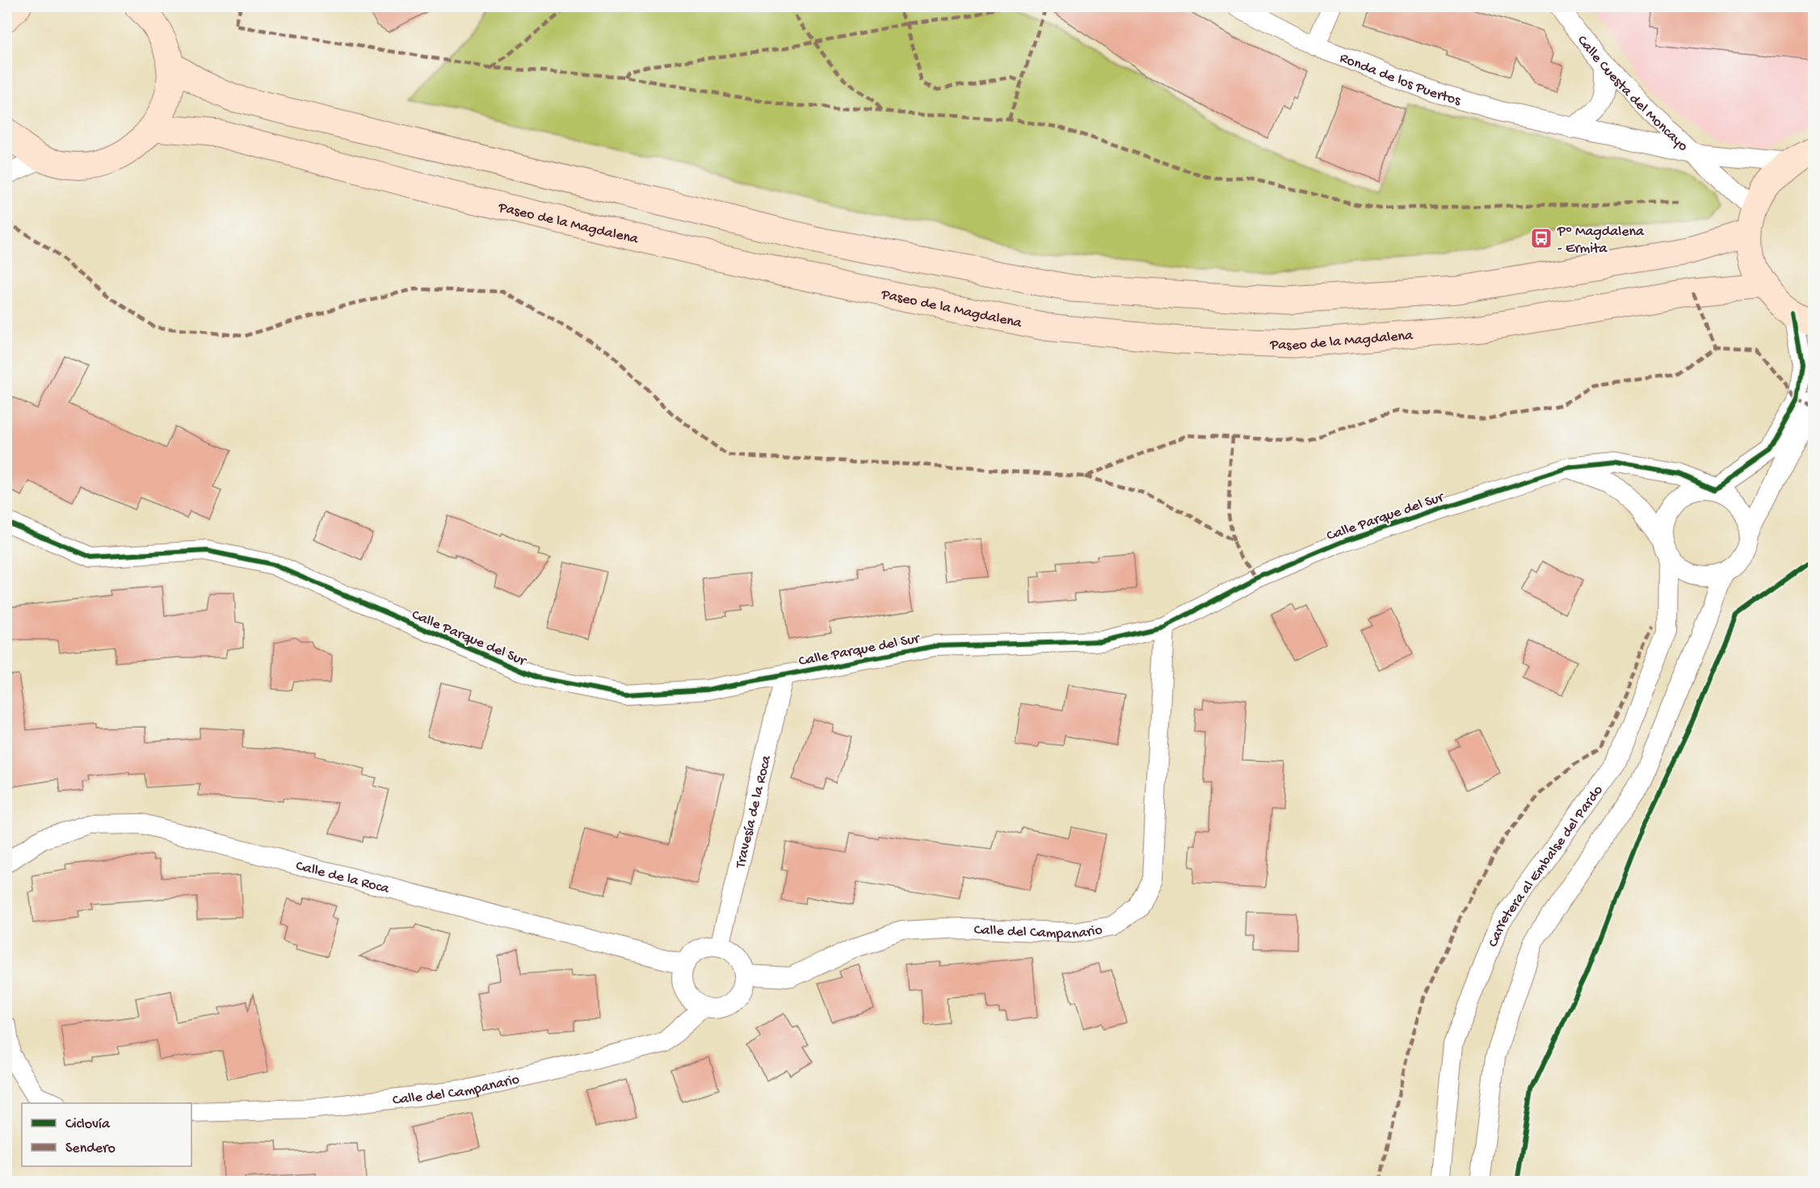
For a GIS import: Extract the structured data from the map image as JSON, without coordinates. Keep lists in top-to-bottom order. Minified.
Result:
{"streets":{"main road":["Paseo de la Magdalena"],"street":["Ronda de los Puertos","Calle Cuesta del Moncayo","Calle Parque del Sur","Travesía de la Roca","Carretera al Embalse del Pardo","Calle de la Roca","Calle del Campanario"]},"crossings":[["Ronda de los Puertos","Calle Cuesta del Moncayo"],["Calle Parque del Sur","Travesía de la Roca"],["Calle Parque del Sur","Carretera al Embalse del Pardo"],["Calle Parque del Sur","Calle del Campanario"],["Travesía de la Roca","Calle de la Roca"],["Travesía de la Roca","Calle del Campanario"],["Calle de la Roca","Calle del Campanario"]],"places":{"bus stop":["Pº Magdalena - Ermita"]},"legend":["Ciclovía","Sendero"]}
